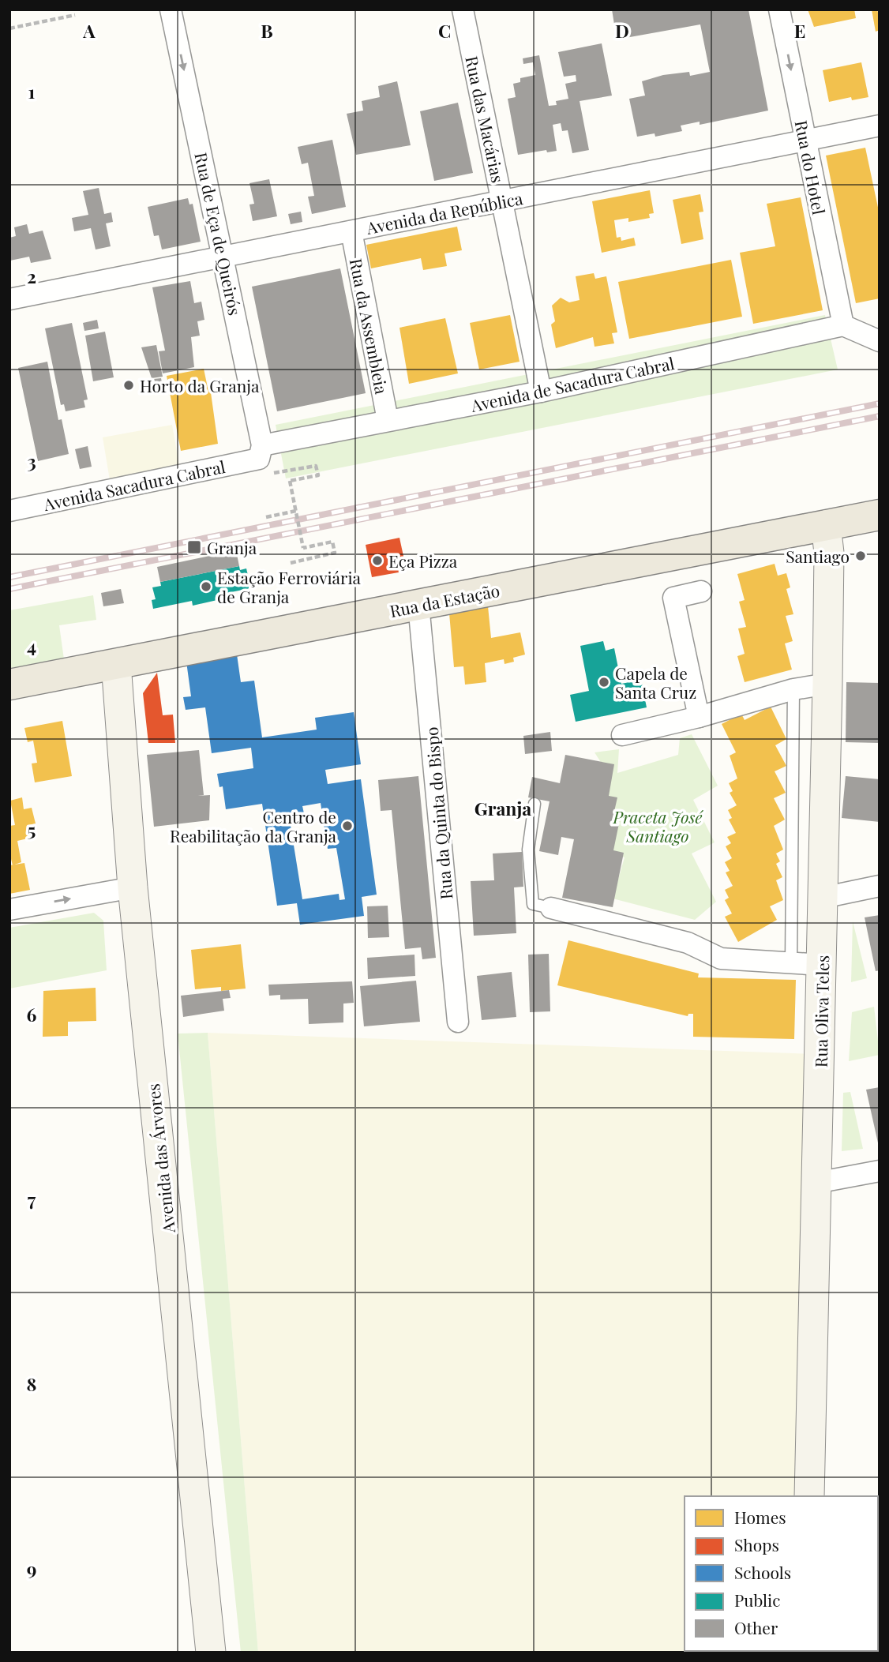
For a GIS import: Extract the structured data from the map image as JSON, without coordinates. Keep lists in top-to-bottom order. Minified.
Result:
{"streets":{"main road":["Rua da Estação","Rua Oliva Teles","Avenida das Árvores"],"street":["Rua das Macárias","Rua do Hotel","Avenida da República","Rua de Eça de Queirós","Rua da Assembleia","Avenida de Sacadura Cabral","Avenida Sacadura Cabral","Rua da Quinta do Bispo"]},"crossings":[["Rua das Macárias","Avenida da República"],["Rua das Macárias","Avenida de Sacadura Cabral"],["Rua do Hotel","Avenida da República"],["Rua do Hotel","Avenida de Sacadura Cabral"],["Avenida da República","Rua de Eça de Queirós"],["Avenida da República","Rua da Assembleia"],["Rua de Eça de Queirós","Avenida de Sacadura Cabral"],["Rua de Eça de Queirós","Avenida Sacadura Cabral"],["Rua da Assembleia","Avenida de Sacadura Cabral"],["Avenida de Sacadura Cabral","Avenida Sacadura Cabral"],["Rua da Estação","Rua da Quinta do Bispo"],["Rua da Estação","Rua Oliva Teles"],["Rua da Estação","Avenida das Árvores"]],"one_way":["Rua do Hotel","Rua de Eça de Queirós"],"districts":["Granja"],"parks":["Praceta José Santiago"],"places":{"other":["Horto da Granja","Santiago","Eça Pizza","Estação Ferroviária de Granja","Capela de Santa Cruz","Centro de Reabilitação da Granja"],"transit":["Granja"]},"legend":["Homes","Shops","Schools","Public","Other"],"grid":{"columns":["A","B","C","D","E"],"rows":["1","2","3","4","5","6","7","8","9"]}}
